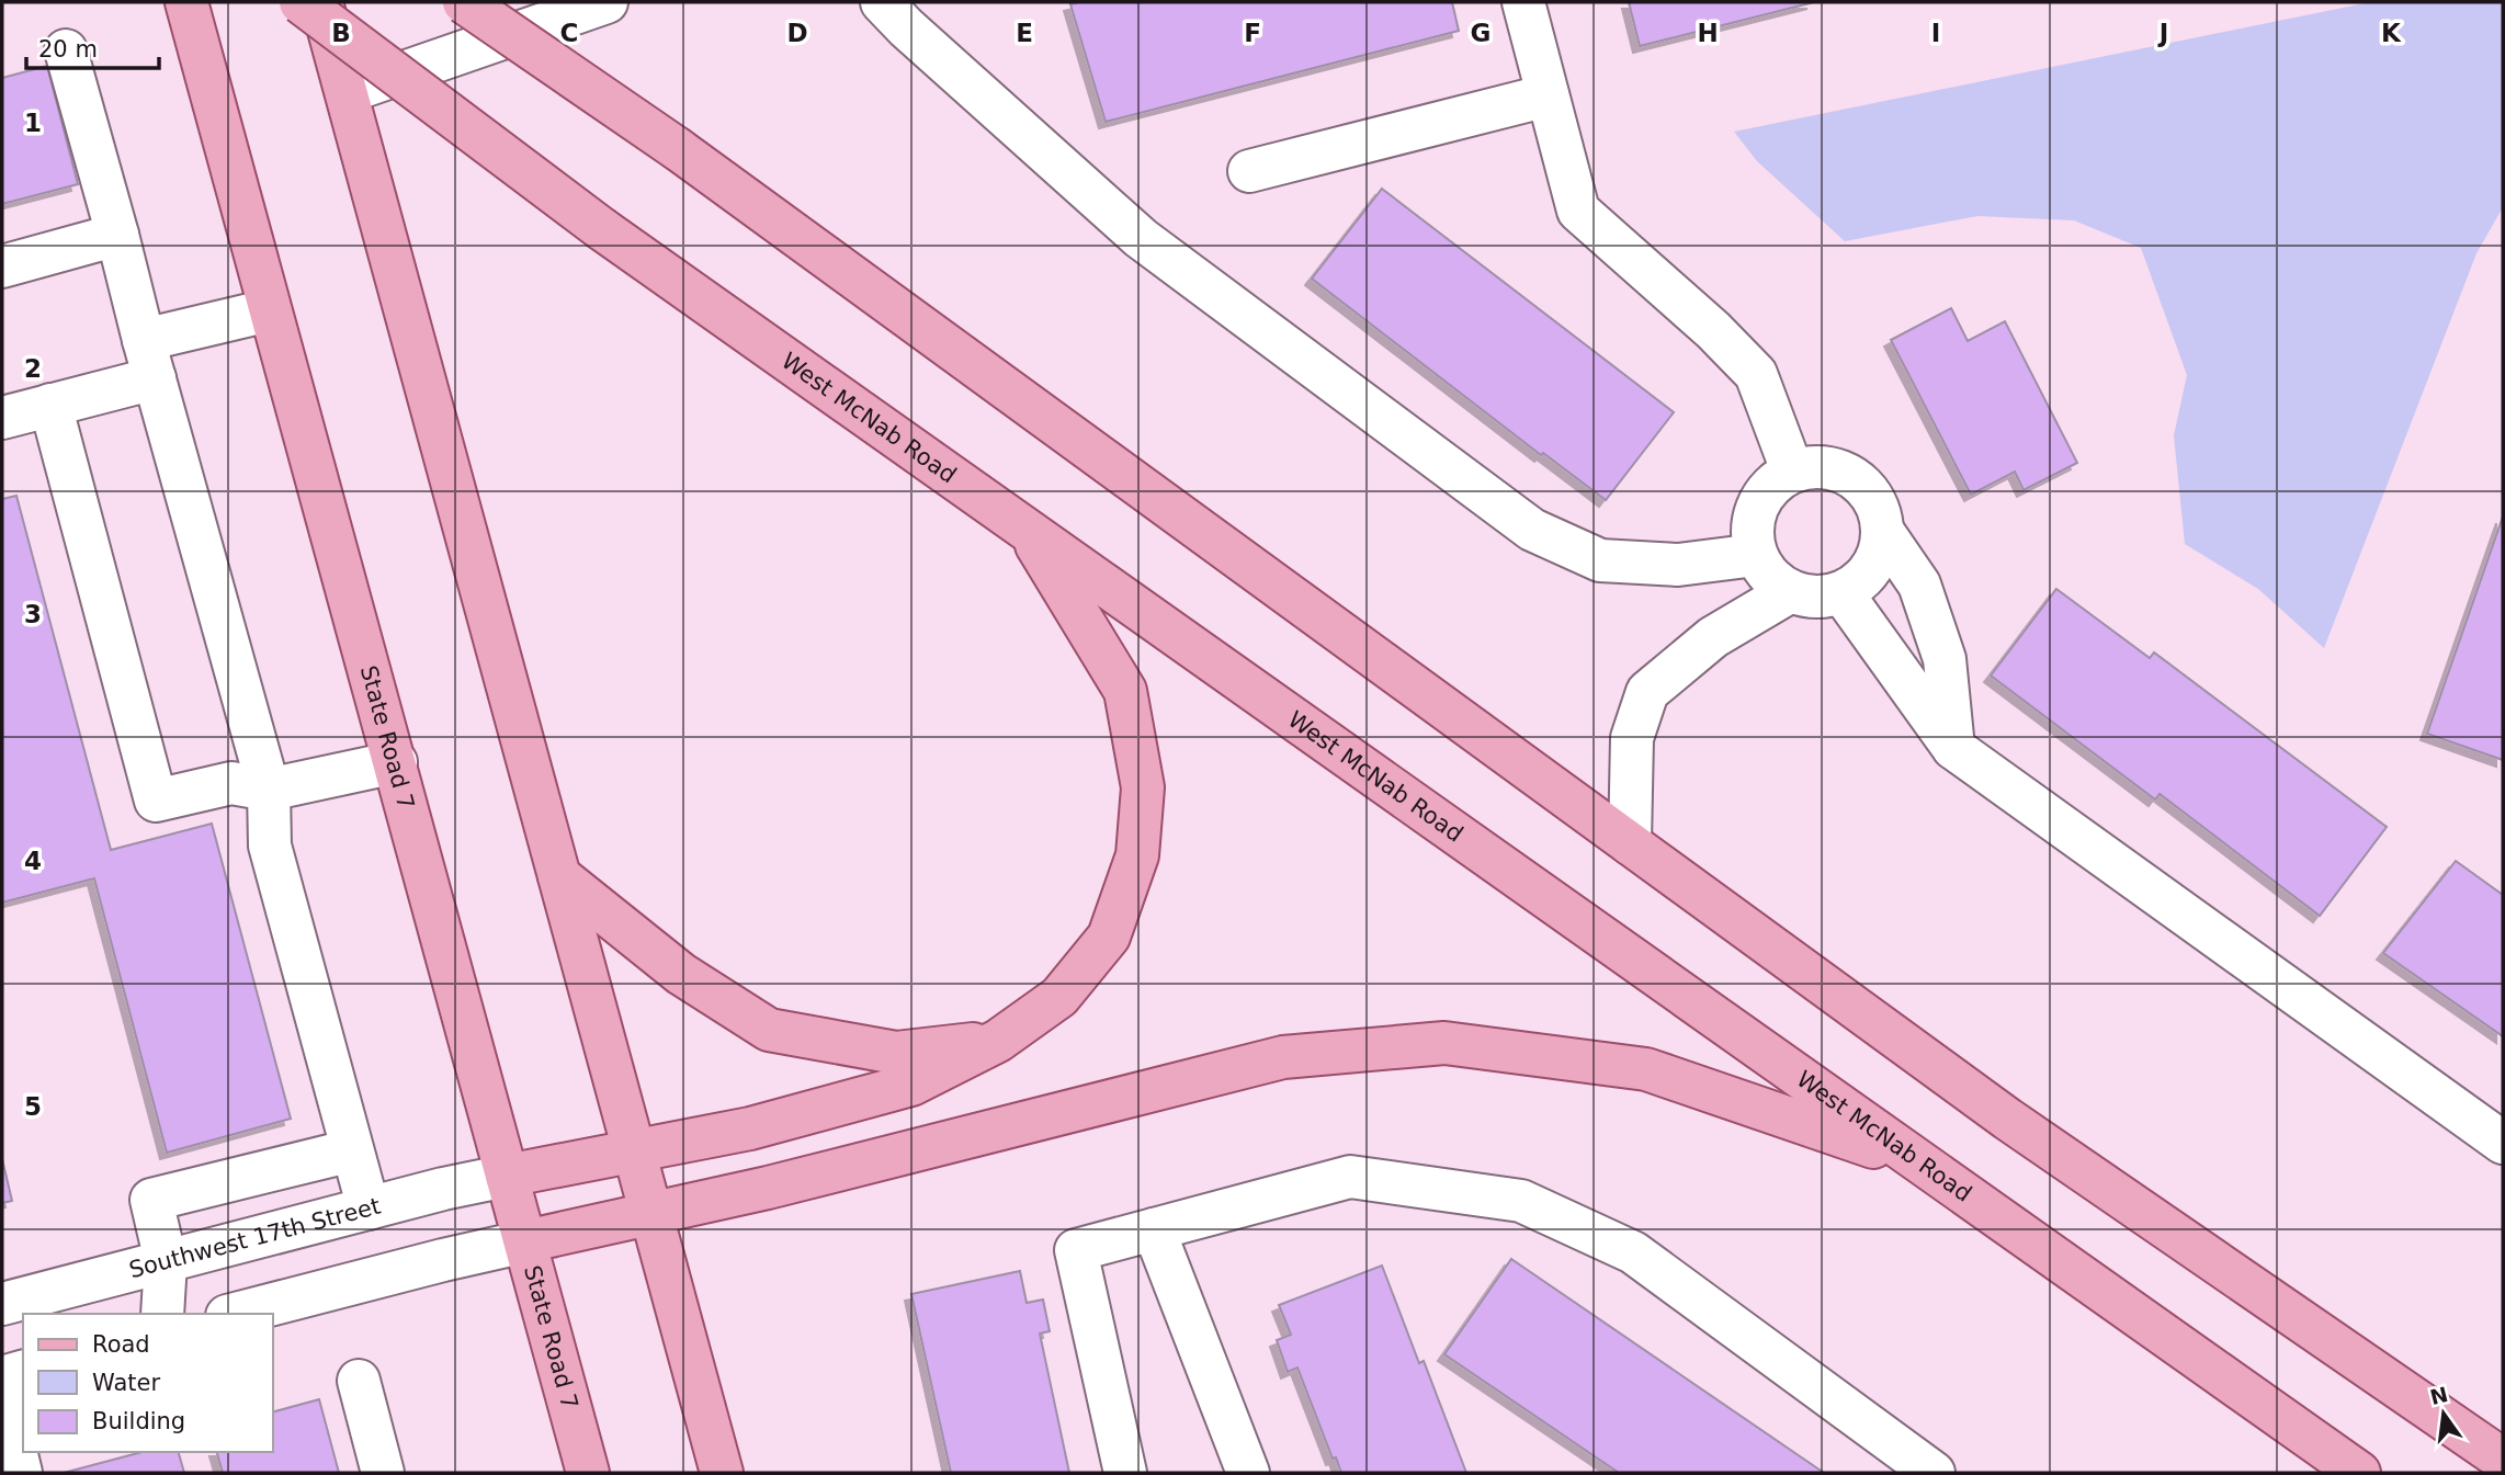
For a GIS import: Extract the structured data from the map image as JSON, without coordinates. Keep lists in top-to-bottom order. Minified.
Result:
{"streets":{"main road":["West McNab Road","State Road 7"],"street":["Southwest 17th Street"]},"crossings":[["State Road 7","Southwest 17th Street"]],"legend":["Road","Water","Building"],"scale_bar":"20 m","north":"top","grid":{"columns":["B","C","D","E","F","G","H","I","J","K"],"rows":["1","2","3","4","5"]}}
